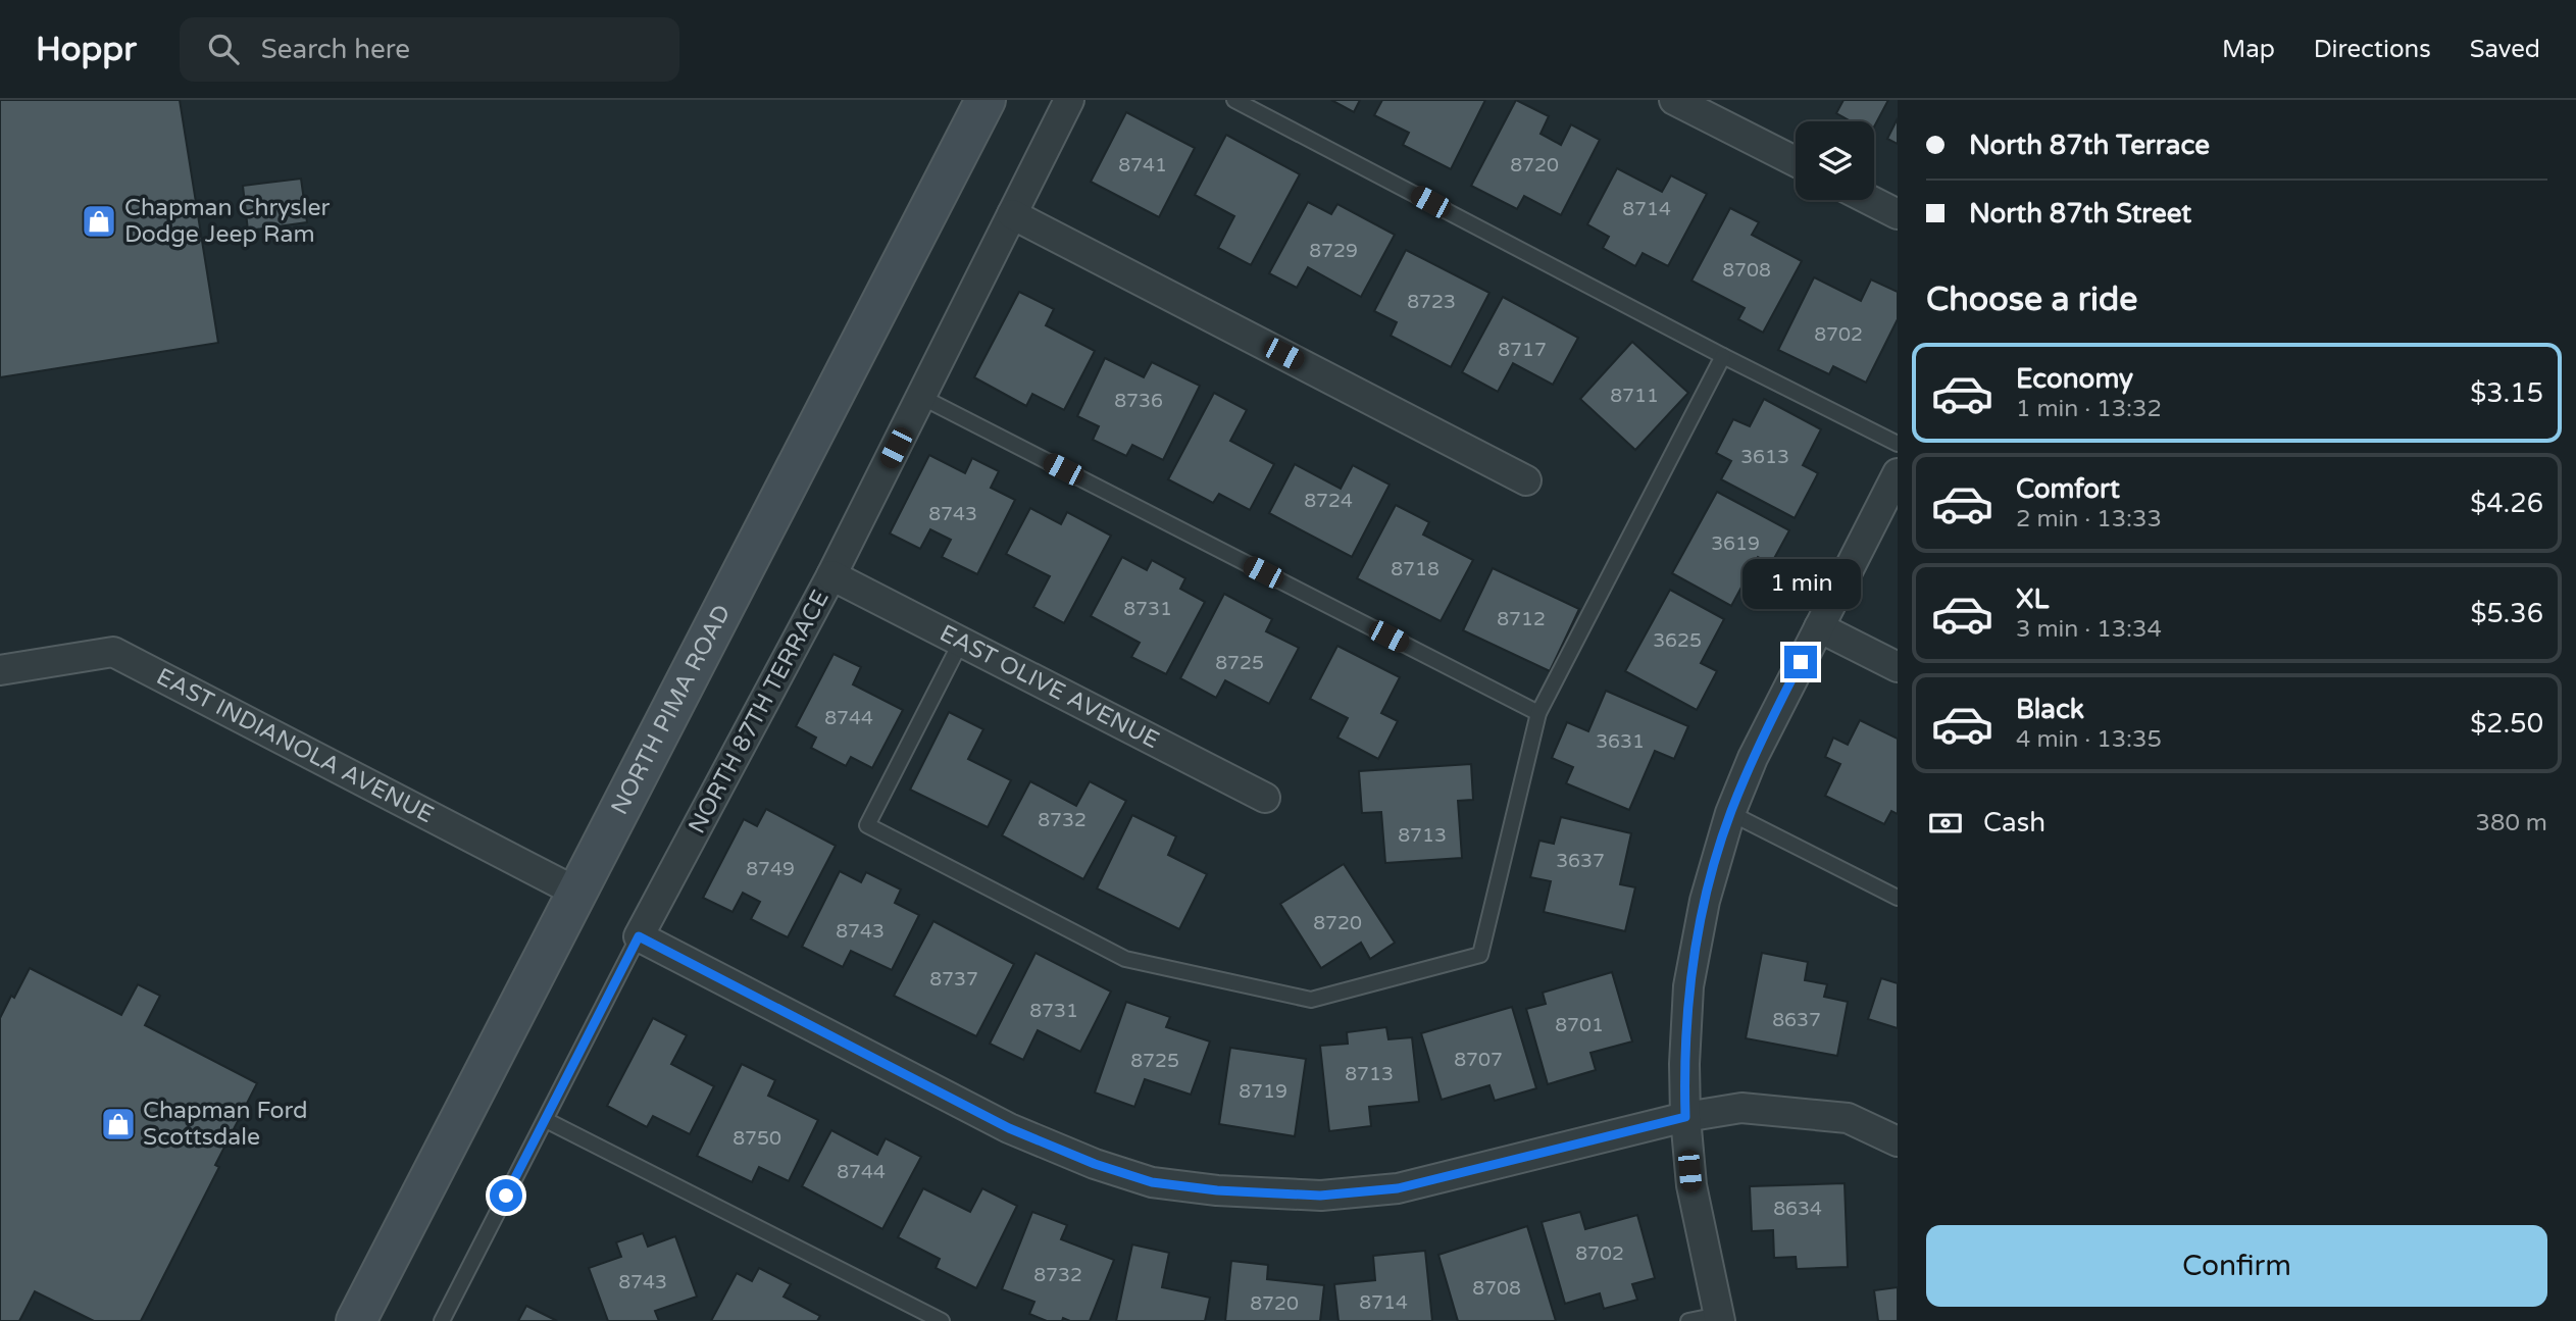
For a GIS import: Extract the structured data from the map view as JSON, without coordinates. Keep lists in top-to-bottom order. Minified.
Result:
{"streets":{"main road":["NORTH PIMA ROAD"],"street":["EAST OLIVE AVENUE","NORTH 87TH TERRACE","EAST INDIANOLA AVENUE"]},"crossings":[["EAST OLIVE AVENUE","NORTH 87TH TERRACE"],["NORTH PIMA ROAD","EAST INDIANOLA AVENUE"]],"places":{"shop":["Chapman Chrysler Dodge Jeep Ram","Chapman Ford Scottsdale"]},"house_numbers":["8741","8720","8714","8729","8708","8723","8702","8717","8711","8736","3613","8724","8743","3619","8718","8731","8712","3625","8725","8744","3631","8732","8713","3637","8749","8720","8743","8737","8731","8637","8701","8707","8725","8713","8719","8750","8744","8634","8702","8732","8743","8708","8714","8720"],"page":{"header":"Hoppr","search":"Search here","nav":["Map","Directions","Saved"],"banner":["North 87th Terrace","North 87th Street"],"heading":"Choose a ride","list":[{"name":"Economy","note":"1 min · 13:32","value":"$3.15"},{"name":"Comfort","note":"2 min · 13:33","value":"$4.26"},{"name":"XL","note":"3 min · 13:34","value":"$5.36"},{"name":"Black","note":"4 min · 13:35","value":"$2.50"}],"bubble":"1 min","pay":["Cash","380 m"],"buttons":"Confirm"}}
